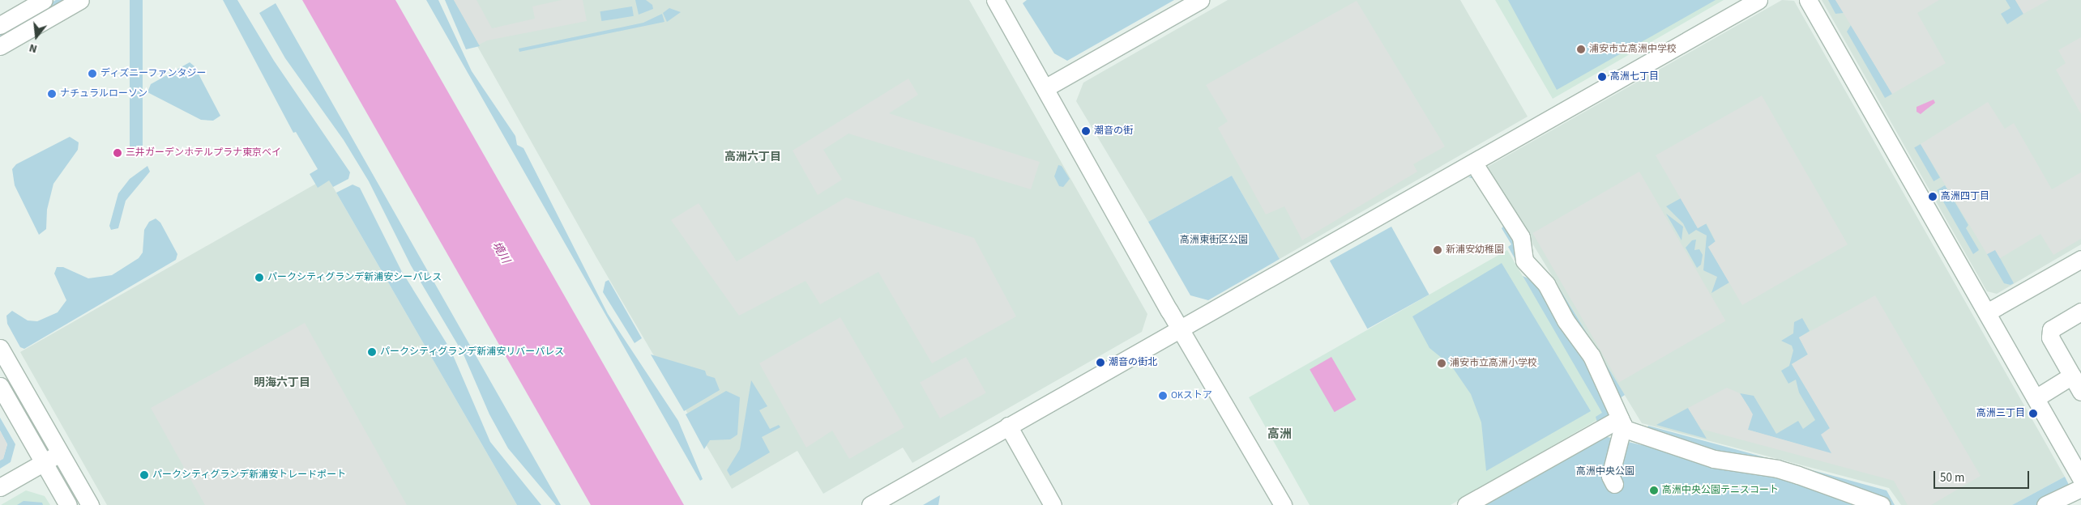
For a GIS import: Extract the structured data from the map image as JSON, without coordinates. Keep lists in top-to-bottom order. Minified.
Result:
{"districts":["高洲六丁目","明海六丁目","高洲"],"water":["境川"],"parks":["高洲東街区公園","高洲中央公園"],"places":["浦安市立高洲中学校","ディズニーファンタジー","高洲七丁目","ナチュラルローソン","潮音の街","三井ガーデンホテルプラナ東京ベイ","高洲四丁目","新浦安幼稚園","パークシティグランデ新浦安シーパレス","パークシティグランデ新浦安リバーパレス","潮音の街北","浦安市立高洲小学校","OKストア","高洲三丁目","パークシティグランデ新浦安トレードポート","高洲中央公園テニスコート"],"scale_bar":"50 m","north":"bottom"}
